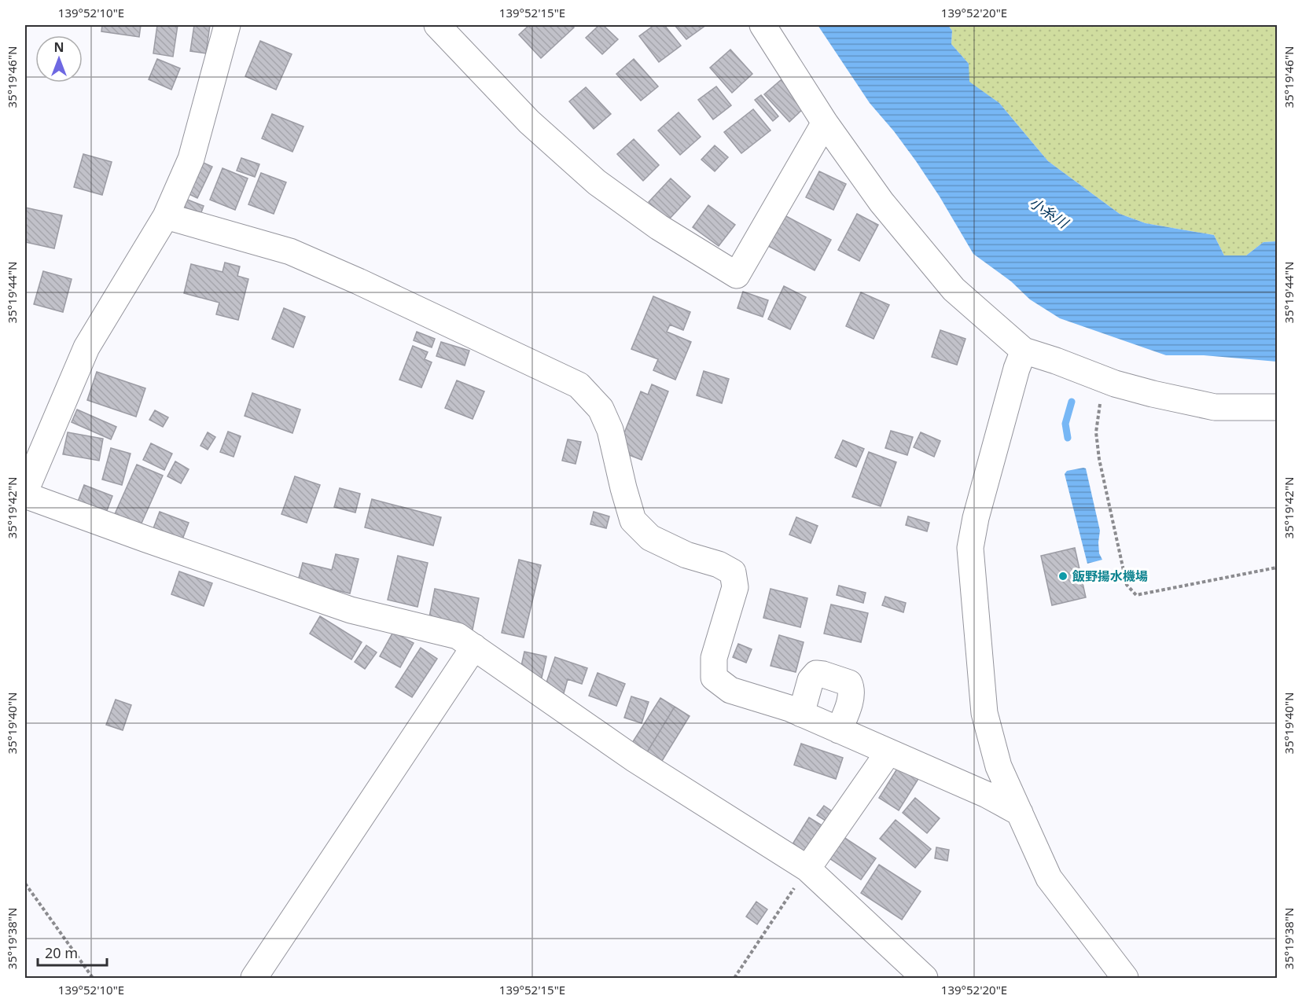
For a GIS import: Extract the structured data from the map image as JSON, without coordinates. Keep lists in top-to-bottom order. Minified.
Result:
{"water":["小糸川"],"places":["飯野揚水機場"],"scale_bar":"20 m","north":"top","coordinates":["139°52'10\"E","139°52'15\"E","139°52'20\"E","35°19'46\"N","35°19'44\"N","35°19'42\"N","35°19'40\"N","35°19'38\"N"]}
